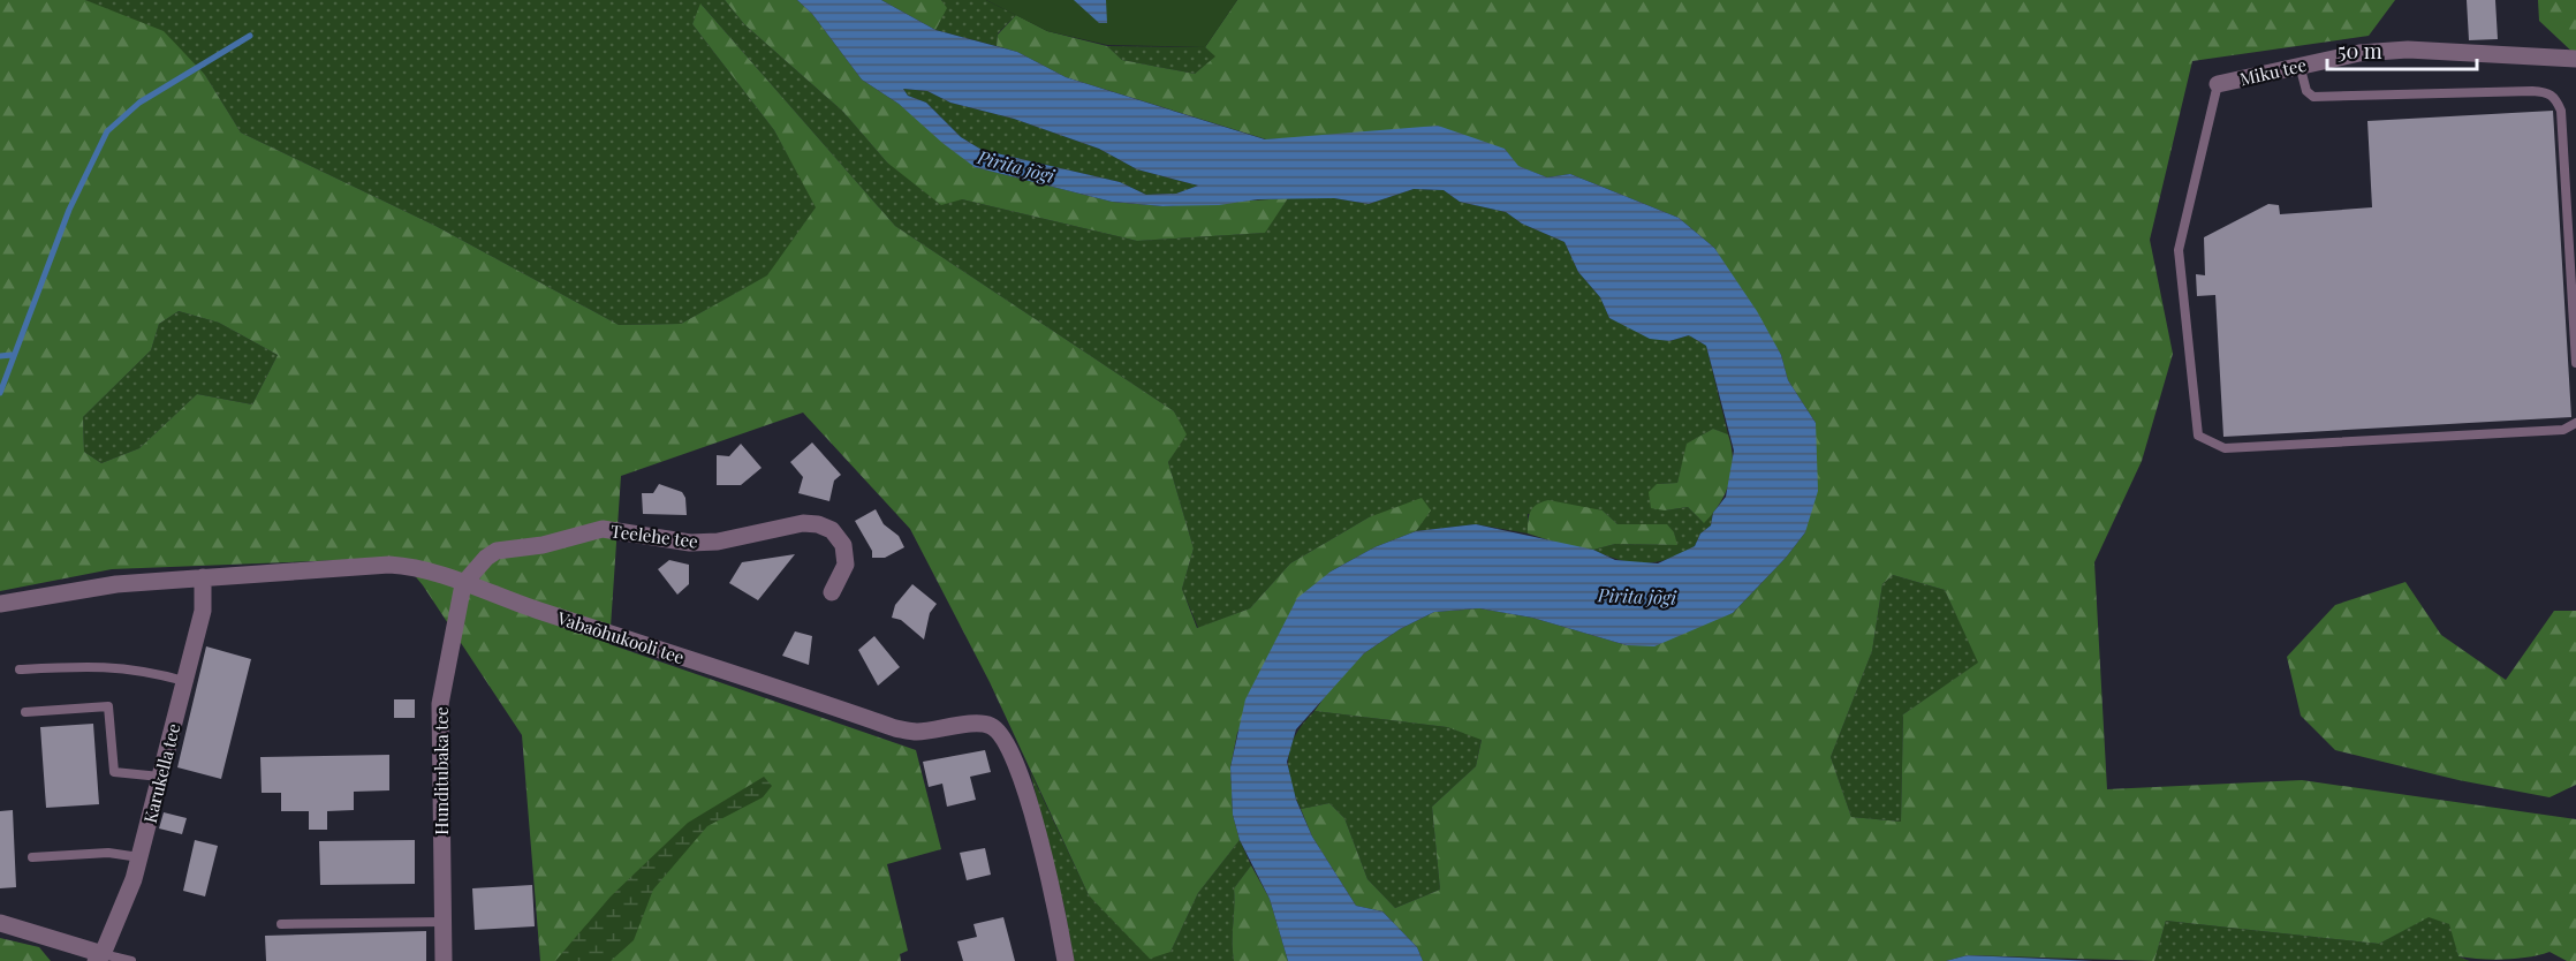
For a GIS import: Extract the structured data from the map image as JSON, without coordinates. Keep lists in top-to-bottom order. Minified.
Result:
{"streets":{"street":["Miku tee","Teelehe tee","Vabaõhukooli tee","Hunditubaka tee","Karukella tee"]},"crossings":[["Teelehe tee","Vabaõhukooli tee"],["Teelehe tee","Hunditubaka tee"],["Vabaõhukooli tee","Hunditubaka tee"],["Vabaõhukooli tee","Karukella tee"]],"water":["Pirita jõgi"],"scale_bar":"50 m"}
